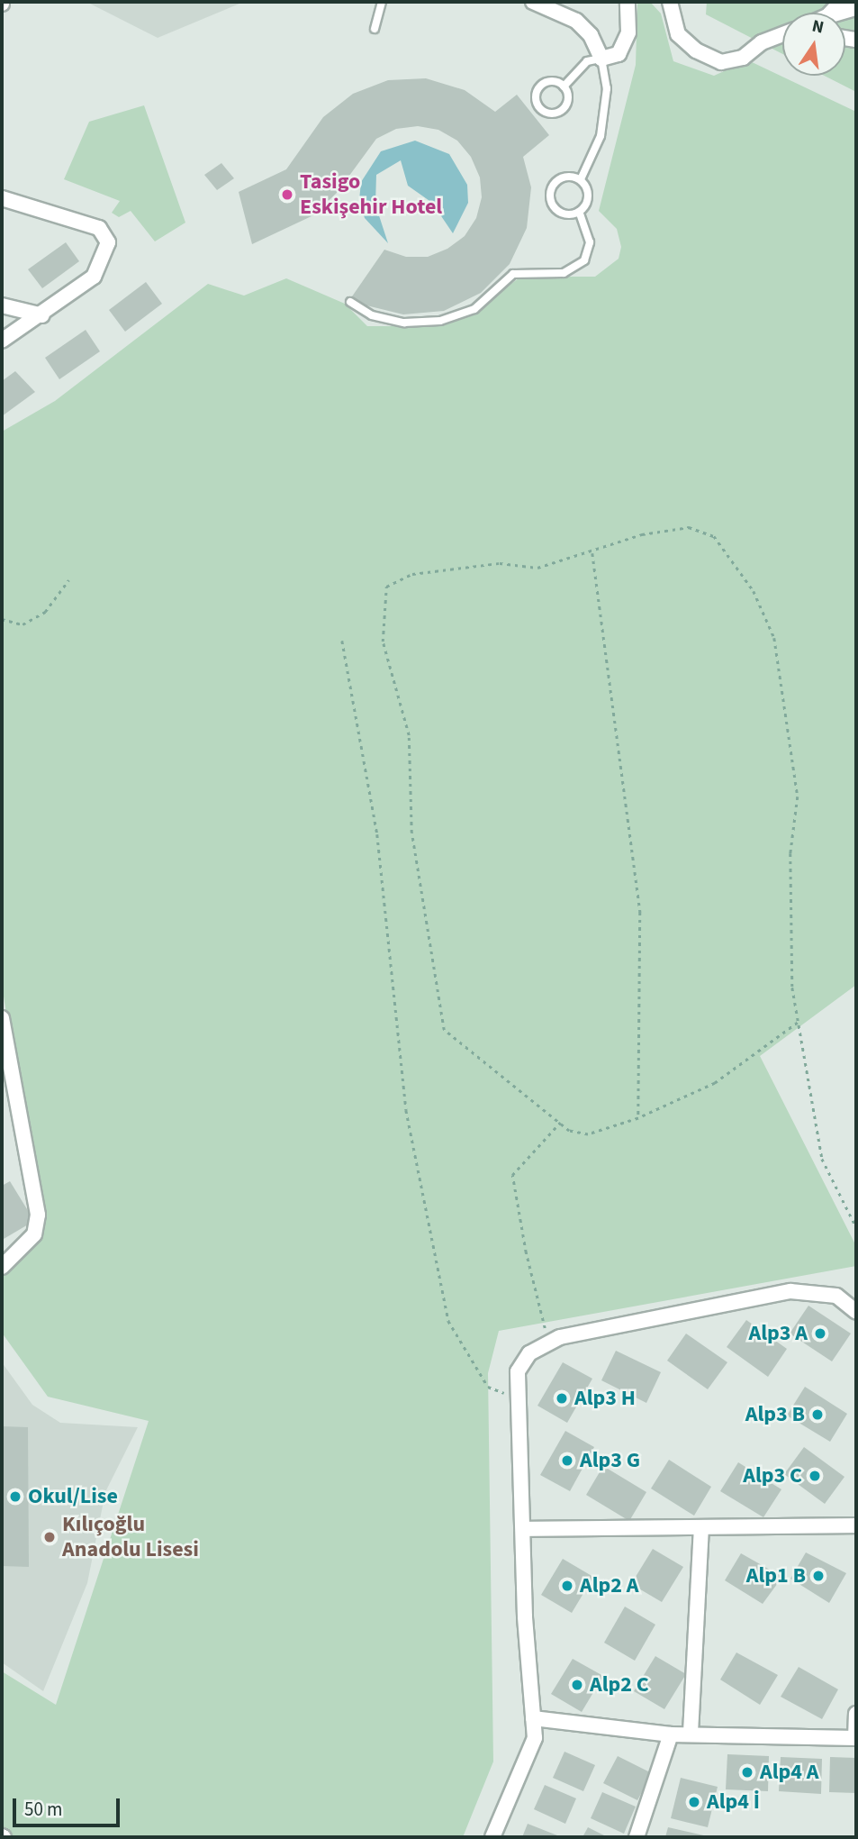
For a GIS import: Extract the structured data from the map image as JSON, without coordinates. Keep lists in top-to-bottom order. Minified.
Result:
{"places":["Tasigo Eskişehir Hotel","Alp3 A","Alp3 H","Alp3 B","Alp3 G","Alp3 C","Okul/Lise","Kılıçoğlu Anadolu Lisesi","Alp1 B","Alp2 A","Alp2 C","Alp4 A","Alp4 İ"],"scale_bar":"50 m","north":"top"}
